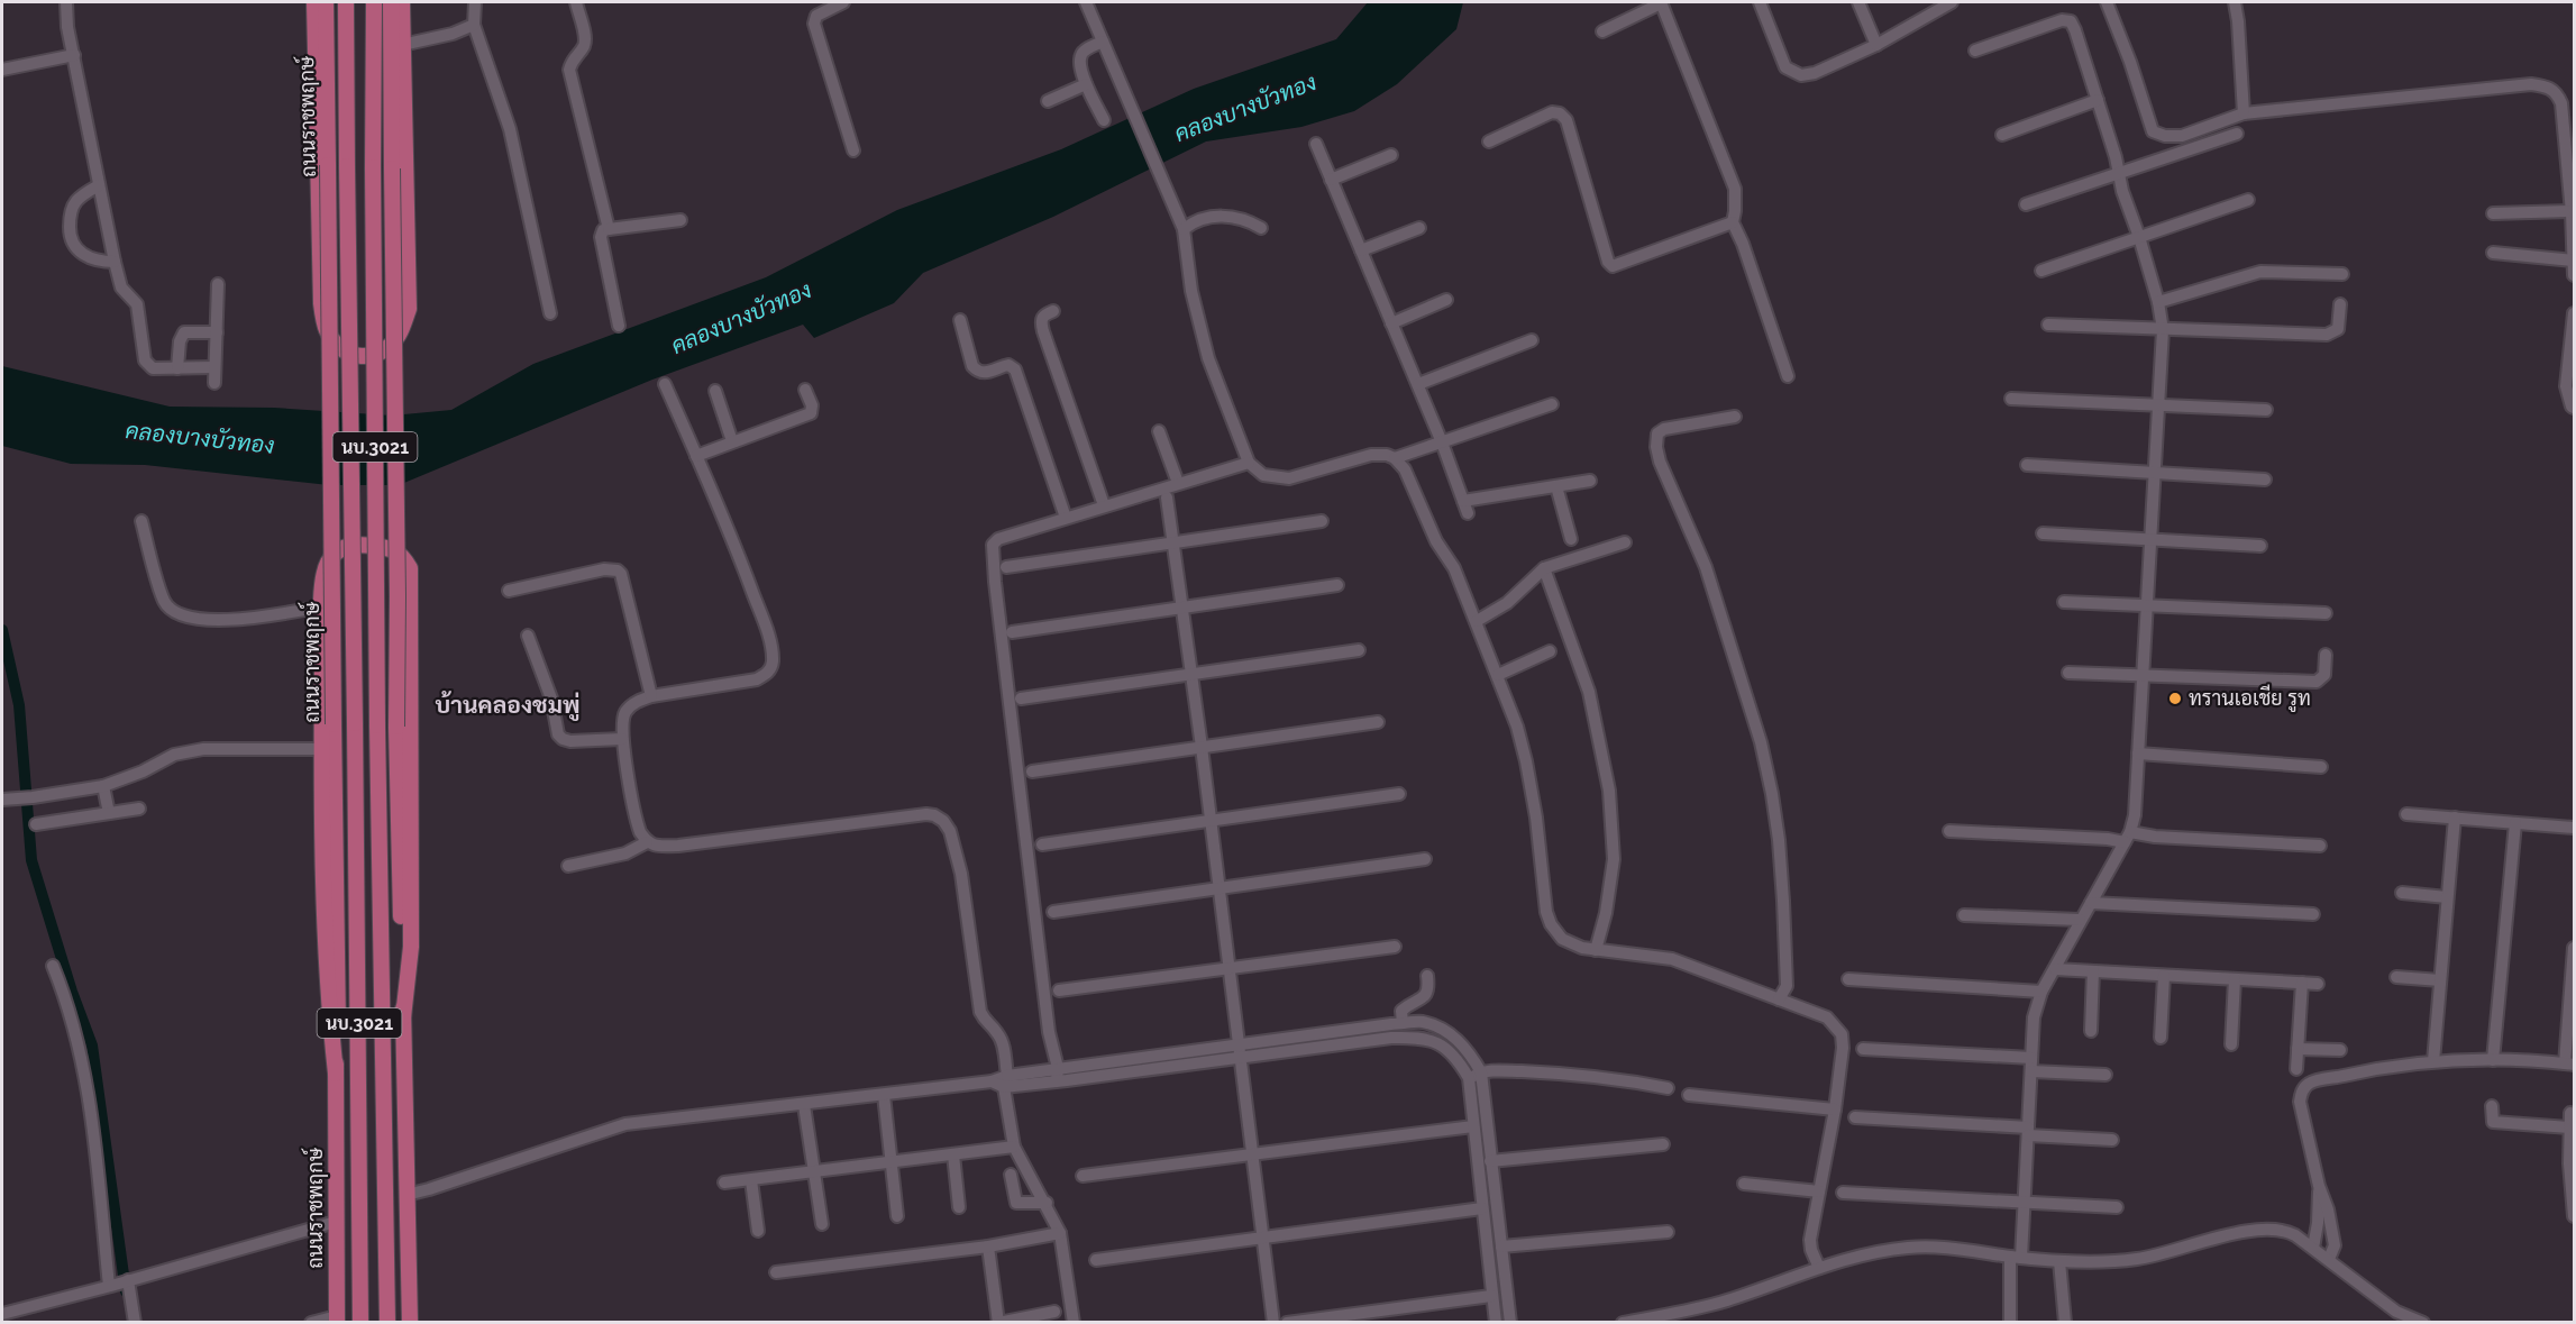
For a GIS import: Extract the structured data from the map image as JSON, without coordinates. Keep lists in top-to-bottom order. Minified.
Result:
{"streets":{"main road":["ถนนราชพฤกษ์","นบ.3021"]},"districts":["บ้านคลองชมพู่"],"water":["คลองบางบัวทอง"],"places":["ทรานเอเชีย รูท"]}
